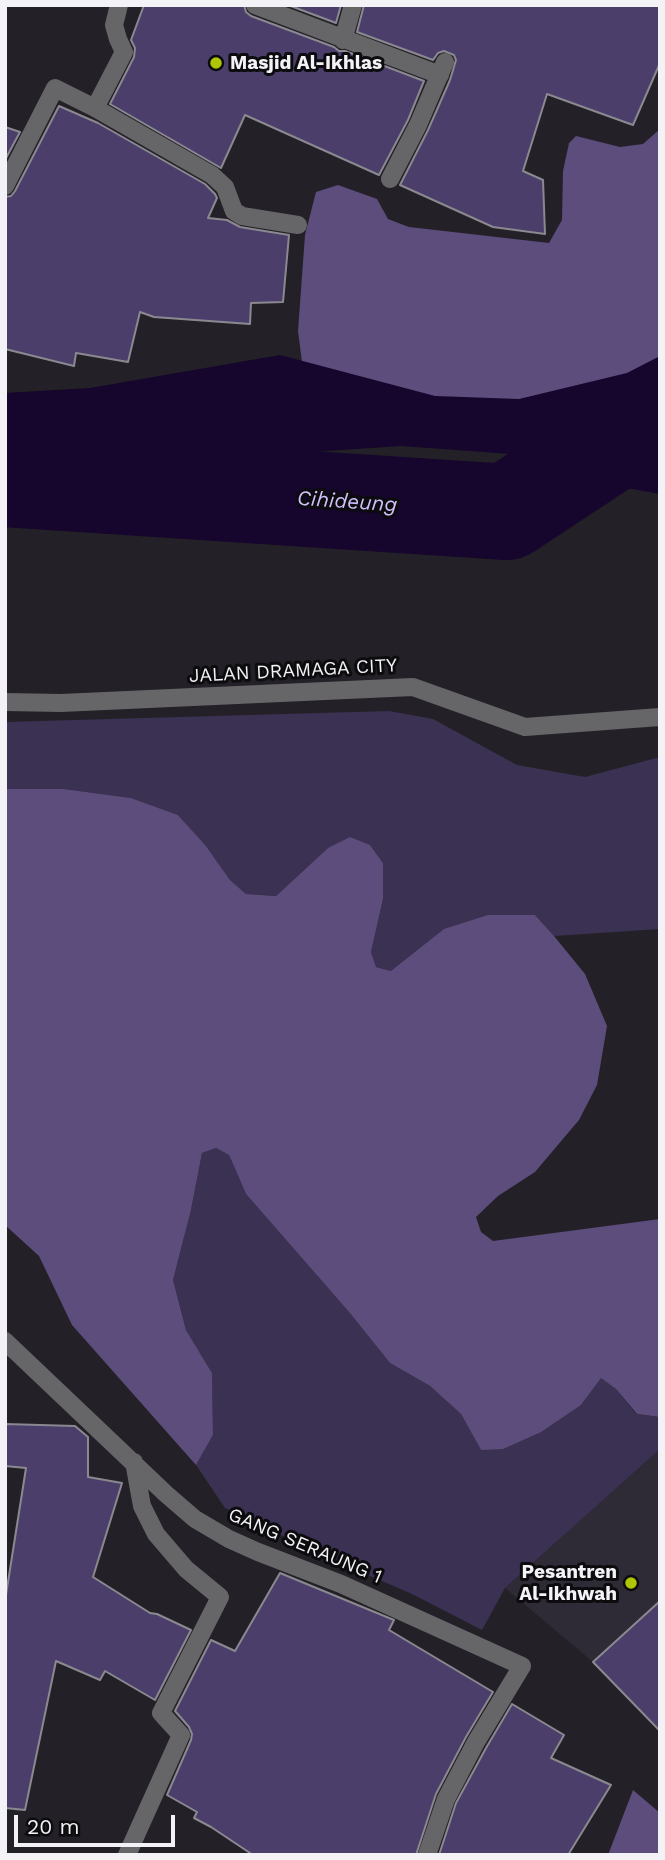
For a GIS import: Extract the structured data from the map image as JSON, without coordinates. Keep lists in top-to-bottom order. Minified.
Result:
{"streets":{"street":["JALAN DRAMAGA CITY","GANG SERAUNG 1"]},"water":["Cihideung"],"places":["Masjid Al-Ikhlas","Pesantren Al-Ikhwah"],"scale_bar":"20 m"}
